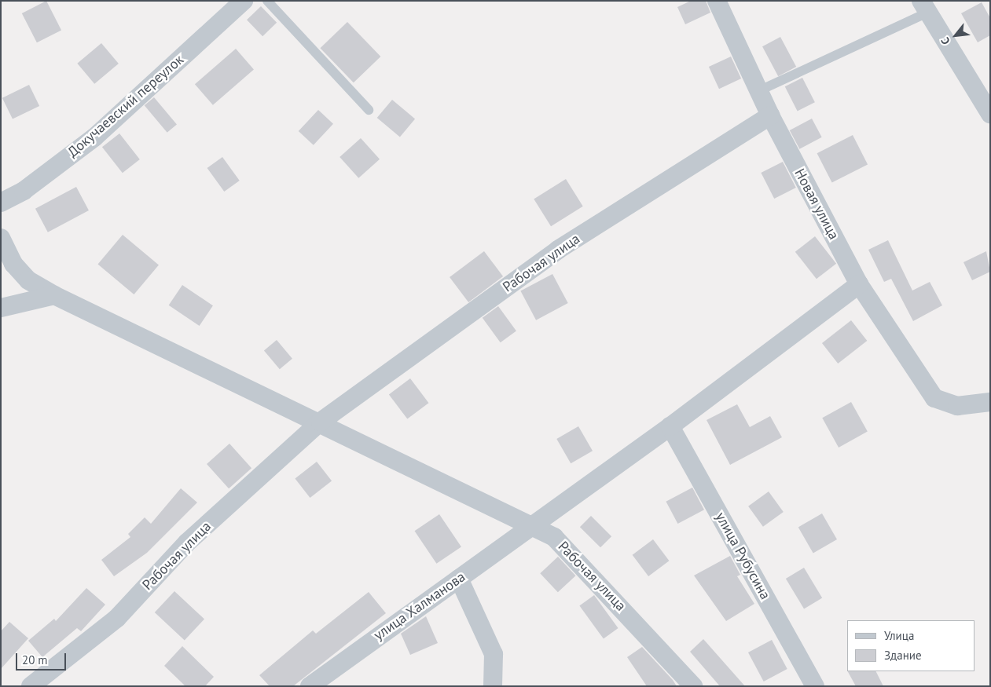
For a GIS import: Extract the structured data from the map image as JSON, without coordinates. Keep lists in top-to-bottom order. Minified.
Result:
{"streets":{"street":["Докучаевский переулок","Новая улица","Рабочая улица","улица Рубусина","улица Халманова"]},"crossings":[["Новая улица","Рабочая улица"],["Рабочая улица","улица Халманова"]],"legend":["Улица","Здание"],"scale_bar":"20 m","north":"bottom left"}
